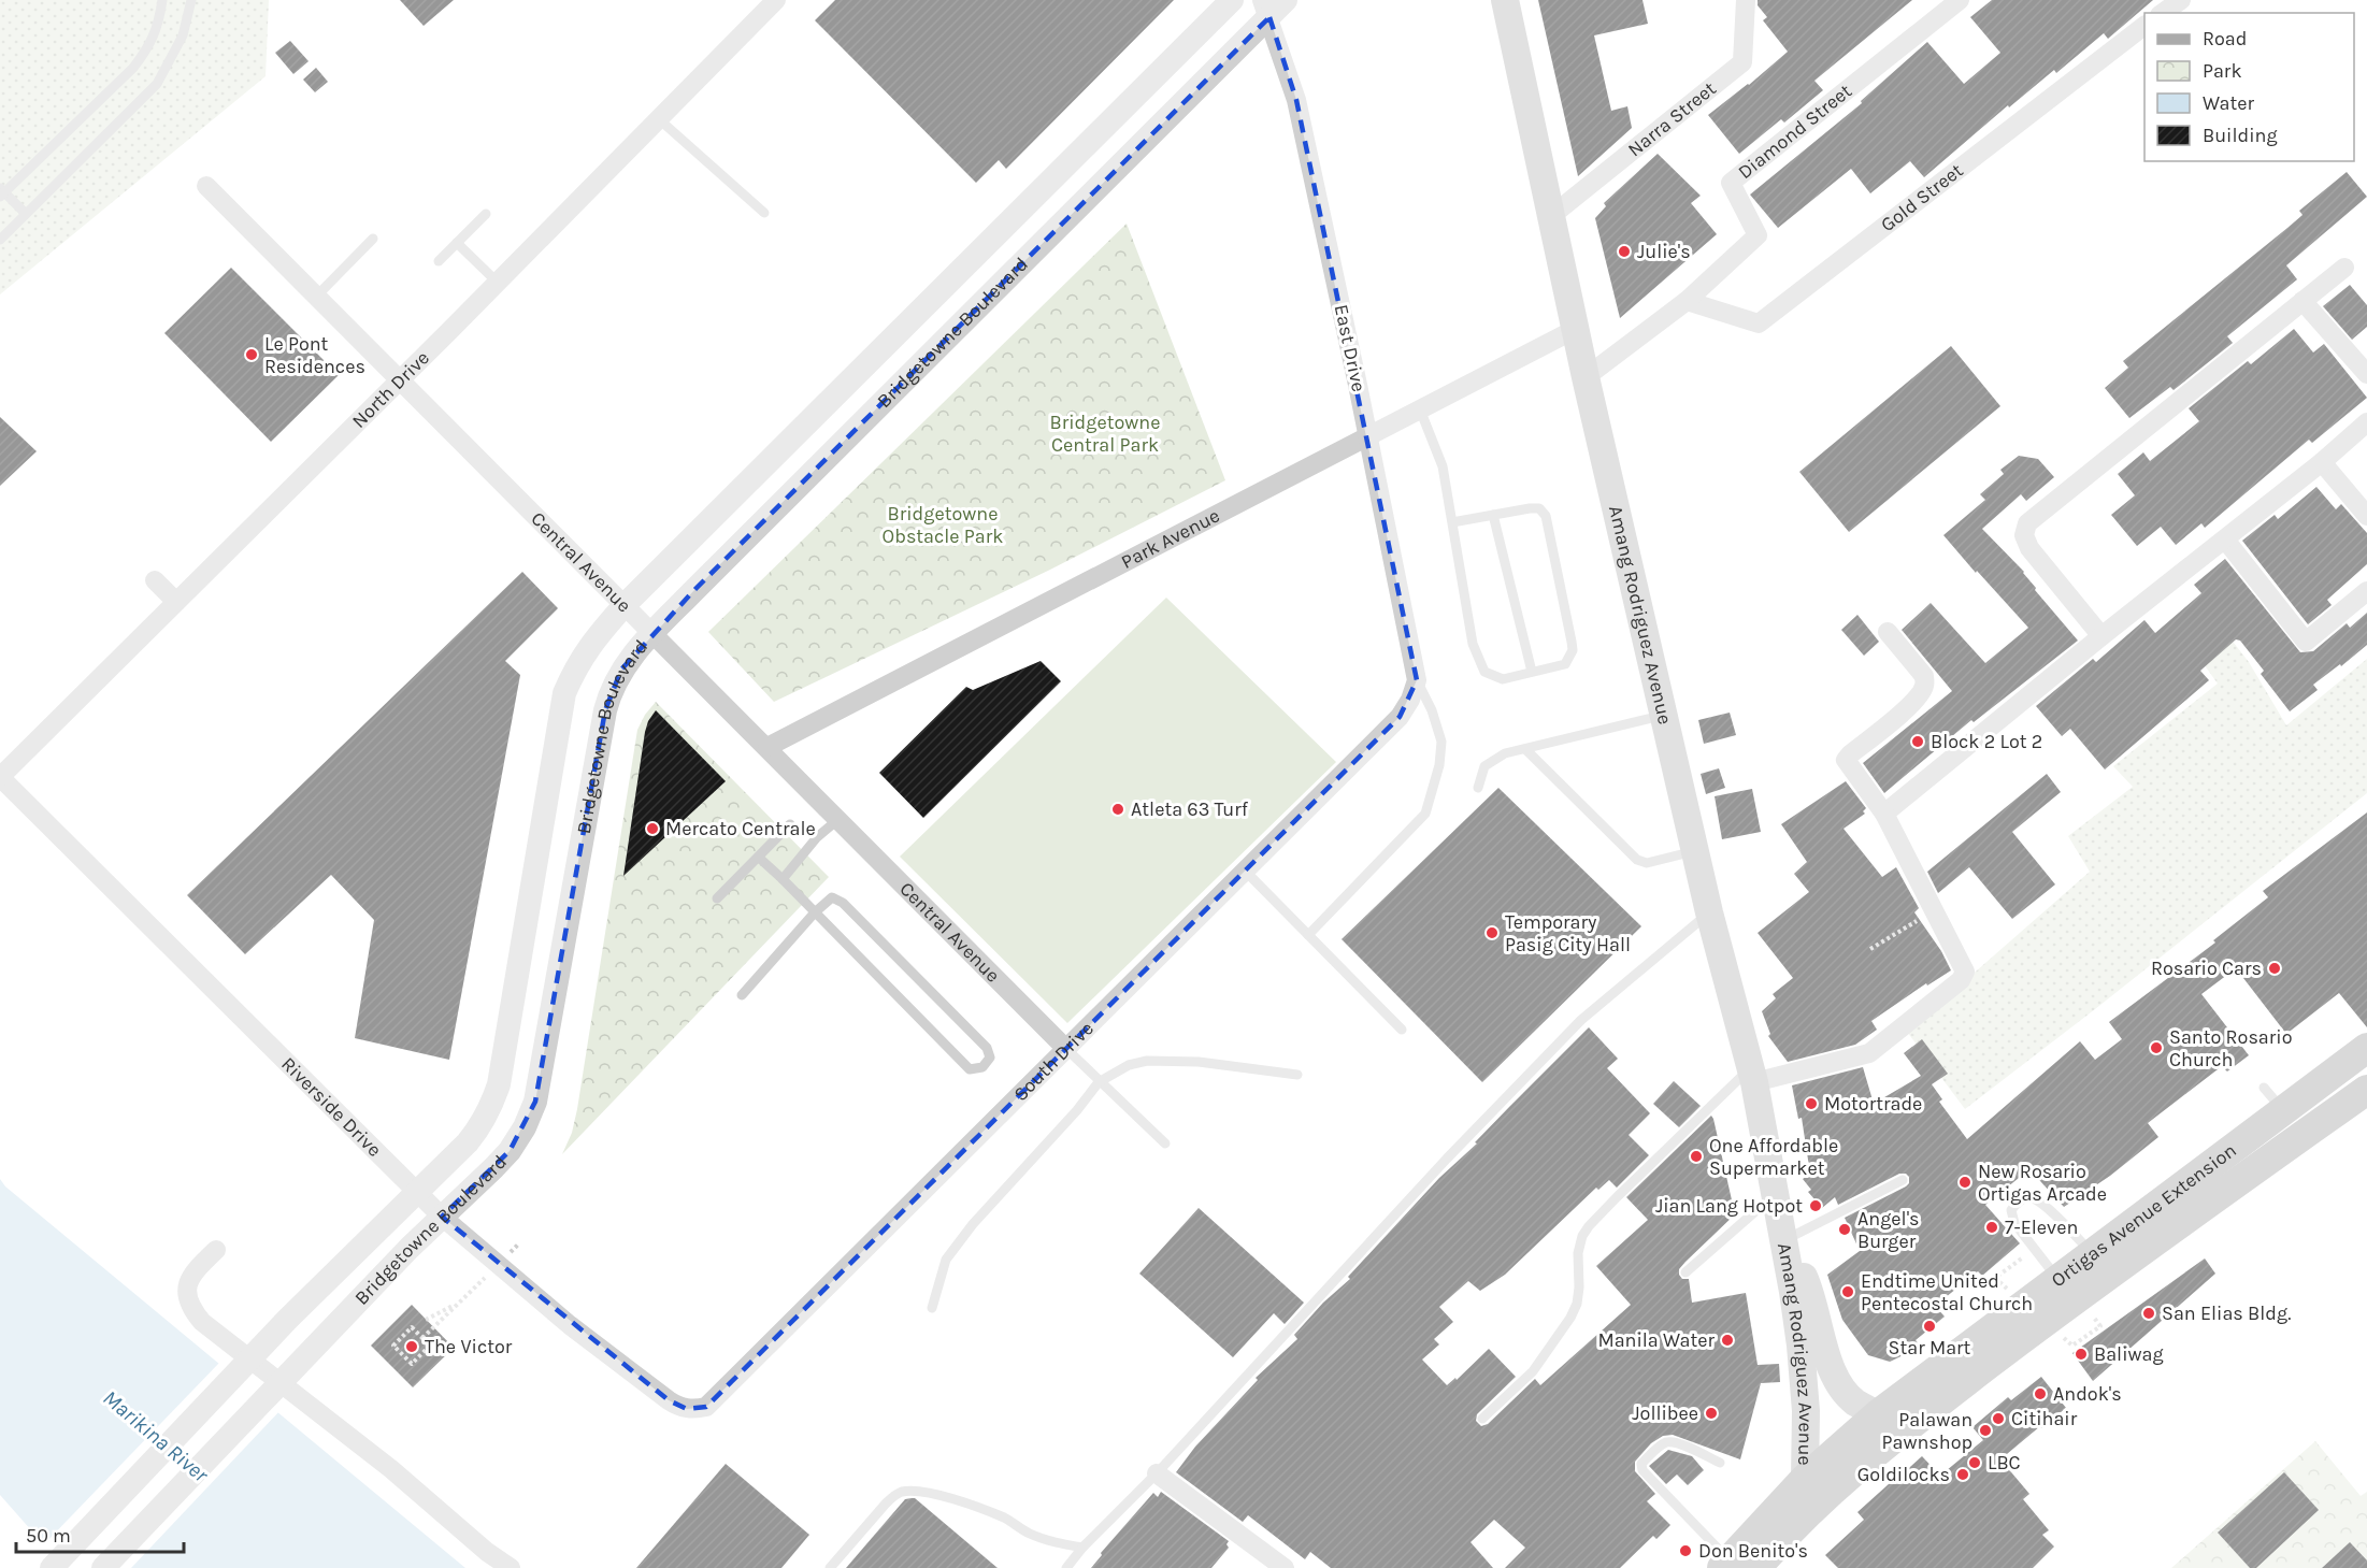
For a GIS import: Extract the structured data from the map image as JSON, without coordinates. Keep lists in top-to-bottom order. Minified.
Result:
{"streets":{"main road":["Amang Rodriguez Avenue","Ortigas Avenue Extension"],"street":["Narra Street","Diamond Street","Gold Street","Bridgetowne Boulevard","East Drive","North Drive","Park Avenue","Central Avenue","South Drive","Riverside Drive"]},"crossings":[["Narra Street","Amang Rodriguez Avenue"],["Diamond Street","Gold Street"],["Diamond Street","Amang Rodriguez Avenue"],["Bridgetowne Boulevard","East Drive"],["Bridgetowne Boulevard","Central Avenue"],["Bridgetowne Boulevard","Riverside Drive"],["East Drive","Park Avenue"],["East Drive","South Drive"],["North Drive","Central Avenue"],["North Drive","Riverside Drive"],["Park Avenue","Central Avenue"],["Park Avenue","Amang Rodriguez Avenue"],["Central Avenue","South Drive"],["Amang Rodriguez Avenue","Ortigas Avenue Extension"],["South Drive","Riverside Drive"]],"water":["Marikina River"],"parks":["Bridgetowne Central Park","Bridgetowne Obstacle Park"],"places":["Julie's","Le Pont Residences","Block 2 Lot 2","Atleta 63 Turf","Mercato Centrale","Temporary Pasig City Hall","Rosario Cars","Santo Rosario Church","Motortrade","One Affordable Supermarket","New Rosario Ortigas Arcade","Jian Lang Hotpot","7-Eleven","Angel's Burger","Endtime United Pentecostal Church","San Elias Bldg.","Star Mart","Manila Water","The Victor","Baliwag","Andok's","Jollibee","Citihair","Palawan Pawnshop","LBC","Goldilocks","Don Benito's"],"legend":["Road","Park","Water","Building"],"scale_bar":"50 m"}
